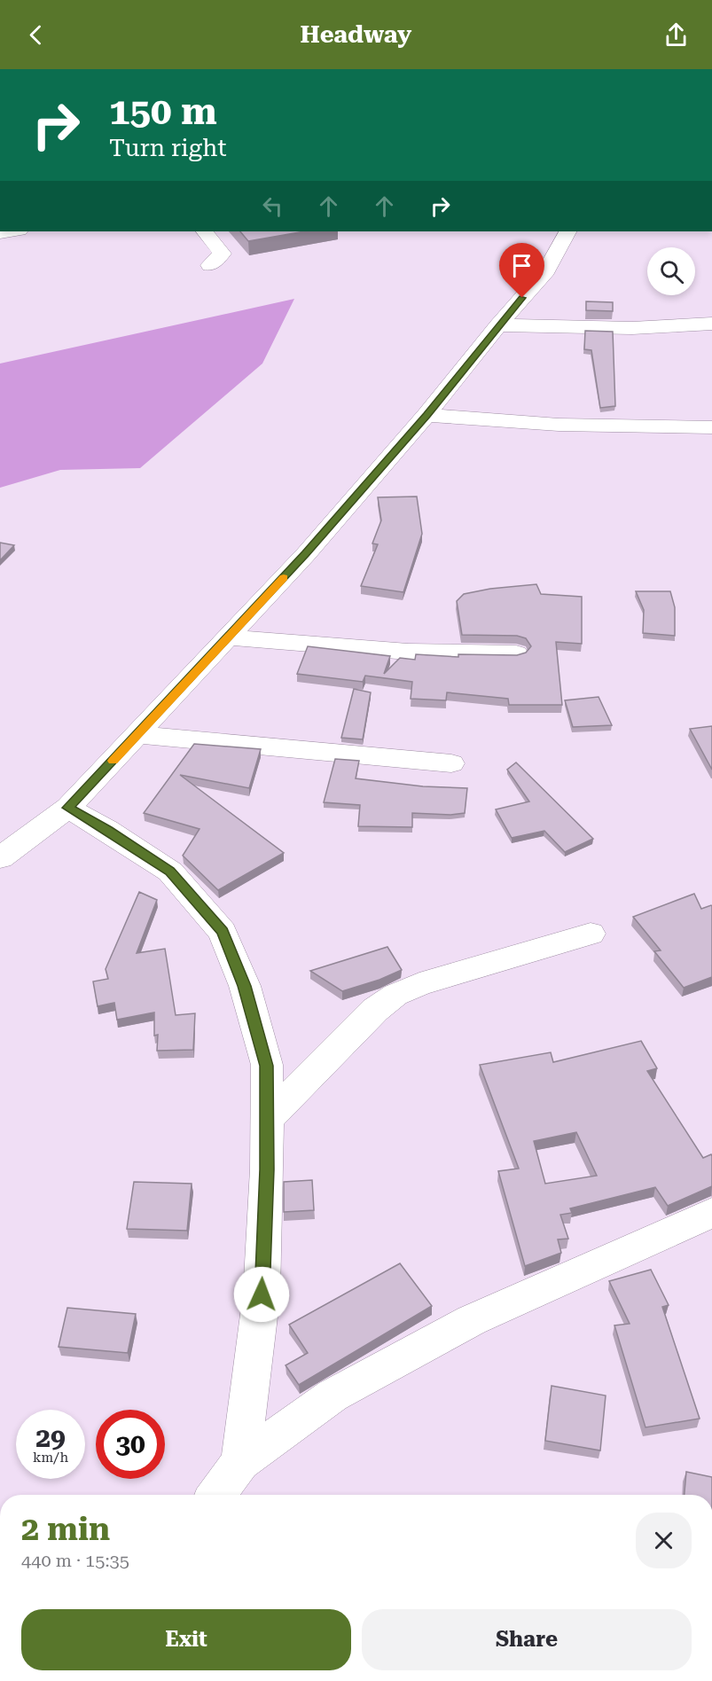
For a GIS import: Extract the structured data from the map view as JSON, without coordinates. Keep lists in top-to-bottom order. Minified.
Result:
{"page":{"header":"Headway","turn":["150 m","Turn right"],"speed":"29 km/h","limit":"30","heading":["2 min","440 m · 15:35"],"buttons":["Exit","Share"]}}
